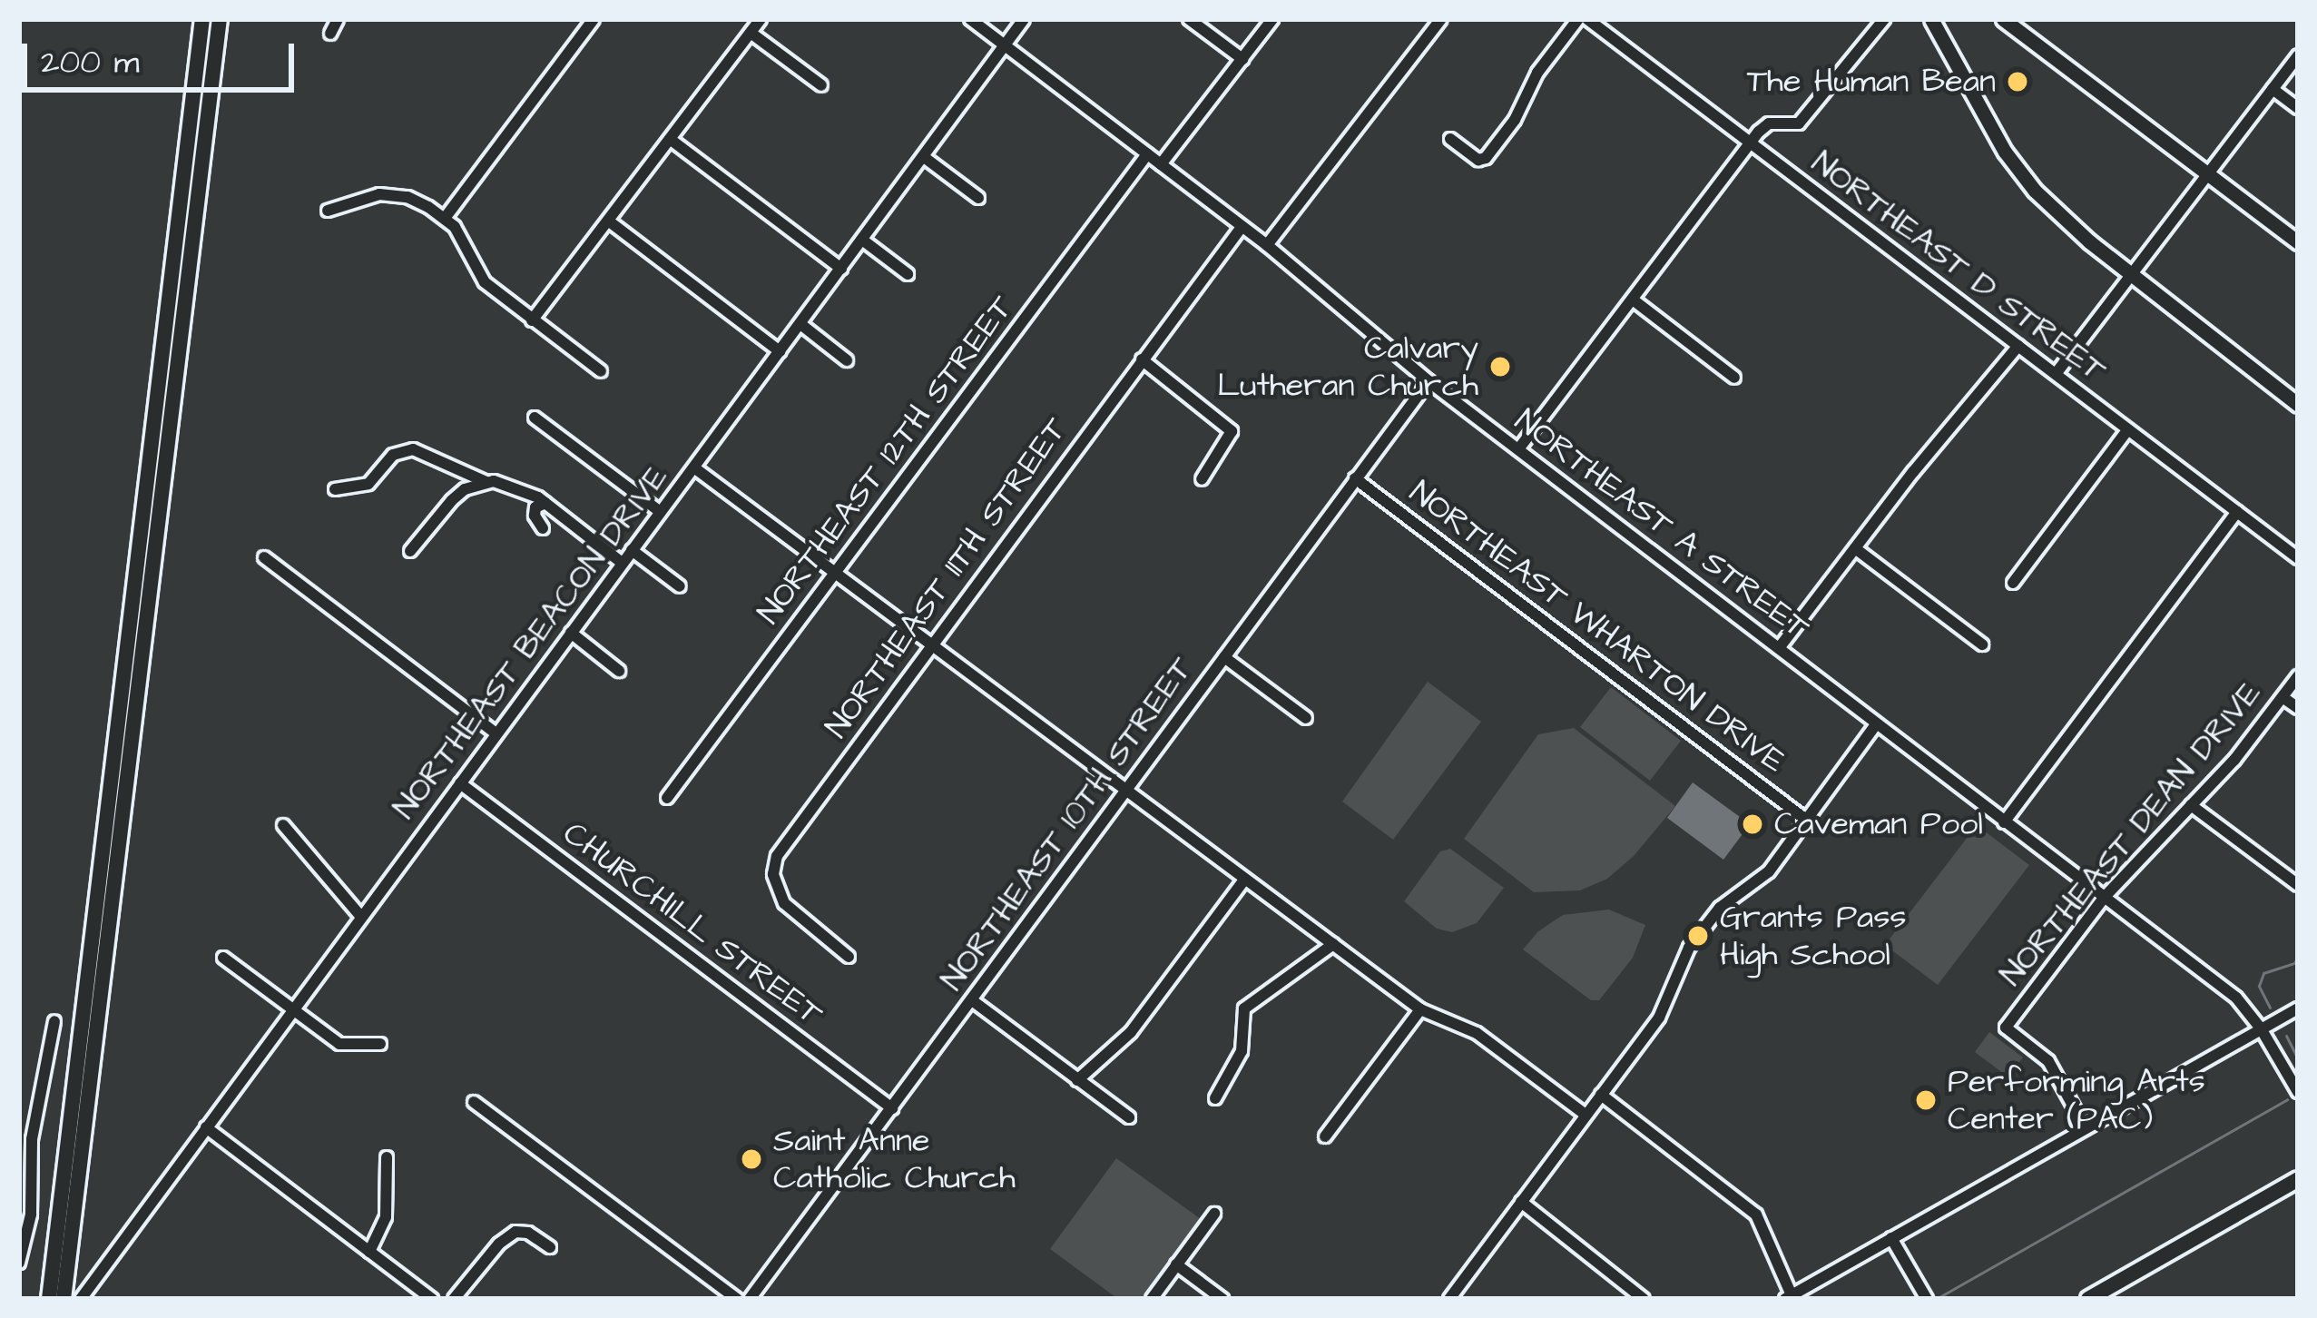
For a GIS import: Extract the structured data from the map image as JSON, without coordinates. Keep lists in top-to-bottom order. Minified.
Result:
{"streets":{"street":["NORTHEAST D STREET","NORTHEAST 12TH STREET","NORTHEAST A STREET","NORTHEAST 11TH STREET","NORTHEAST WHARTON DRIVE","NORTHEAST BEACON DRIVE","NORTHEAST 10TH STREET","NORTHEAST DEAN DRIVE","CHURCHILL STREET"]},"crossings":[["NORTHEAST 12TH STREET","NORTHEAST A STREET"],["NORTHEAST A STREET","NORTHEAST 11TH STREET"],["NORTHEAST A STREET","NORTHEAST BEACON DRIVE"],["NORTHEAST A STREET","NORTHEAST 10TH STREET"],["NORTHEAST A STREET","NORTHEAST DEAN DRIVE"],["NORTHEAST WHARTON DRIVE","NORTHEAST 10TH STREET"],["NORTHEAST BEACON DRIVE","CHURCHILL STREET"],["NORTHEAST 10TH STREET","CHURCHILL STREET"]],"places":["The Human Bean","Calvary Lutheran Church","Caveman Pool","Grants Pass High School","Performing Arts Center (PAC)","Saint Anne Catholic Church"],"scale_bar":"200 m"}
